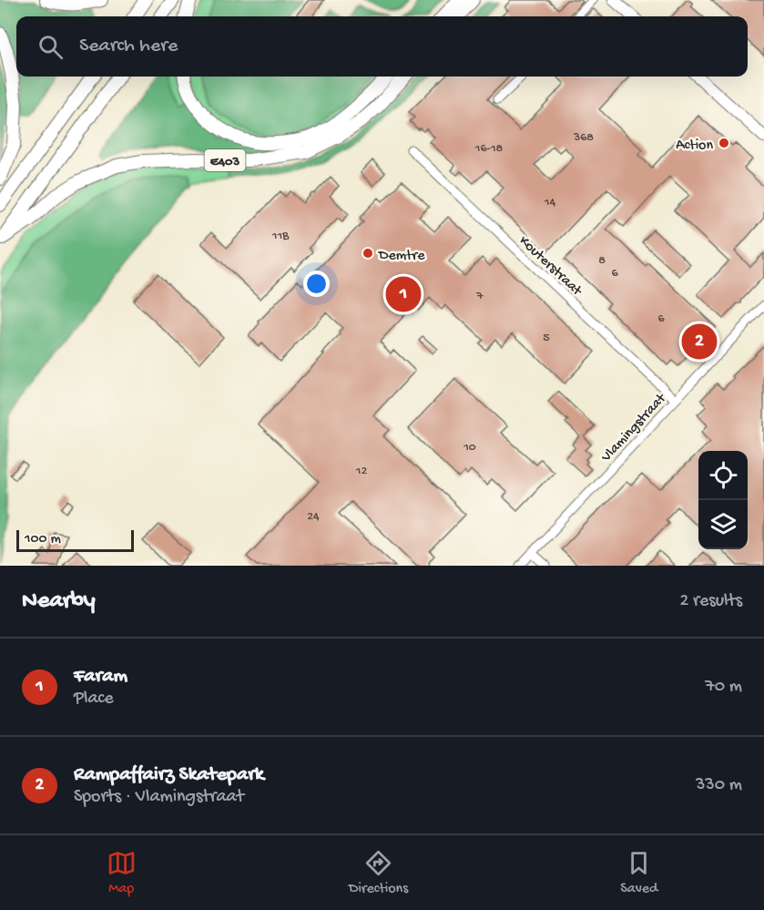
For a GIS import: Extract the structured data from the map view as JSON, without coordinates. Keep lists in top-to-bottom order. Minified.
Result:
{"streets":{"highway":["E403"],"street":["Kouterstraat","Vlamingstraat"]},"crossings":[["Kouterstraat","Vlamingstraat"]],"places":["Action","Demtre"],"house_numbers":["368","16-18","14","11B","8","6","7","6","5","10","12","24"],"scale_bar":"100 m","page":{"search":"Search here","pins":["1","2"],"scale":"100 m","heading":["Nearby","2 results"],"list":[{"mark":"1","name":"Faram","note":"Place","value":"70 m"},{"mark":"2","name":"Rampaffairz Skatepark","note":"Sports · Vlamingstraat","value":"330 m"}],"nav":["Map","Directions","Saved"]}}
